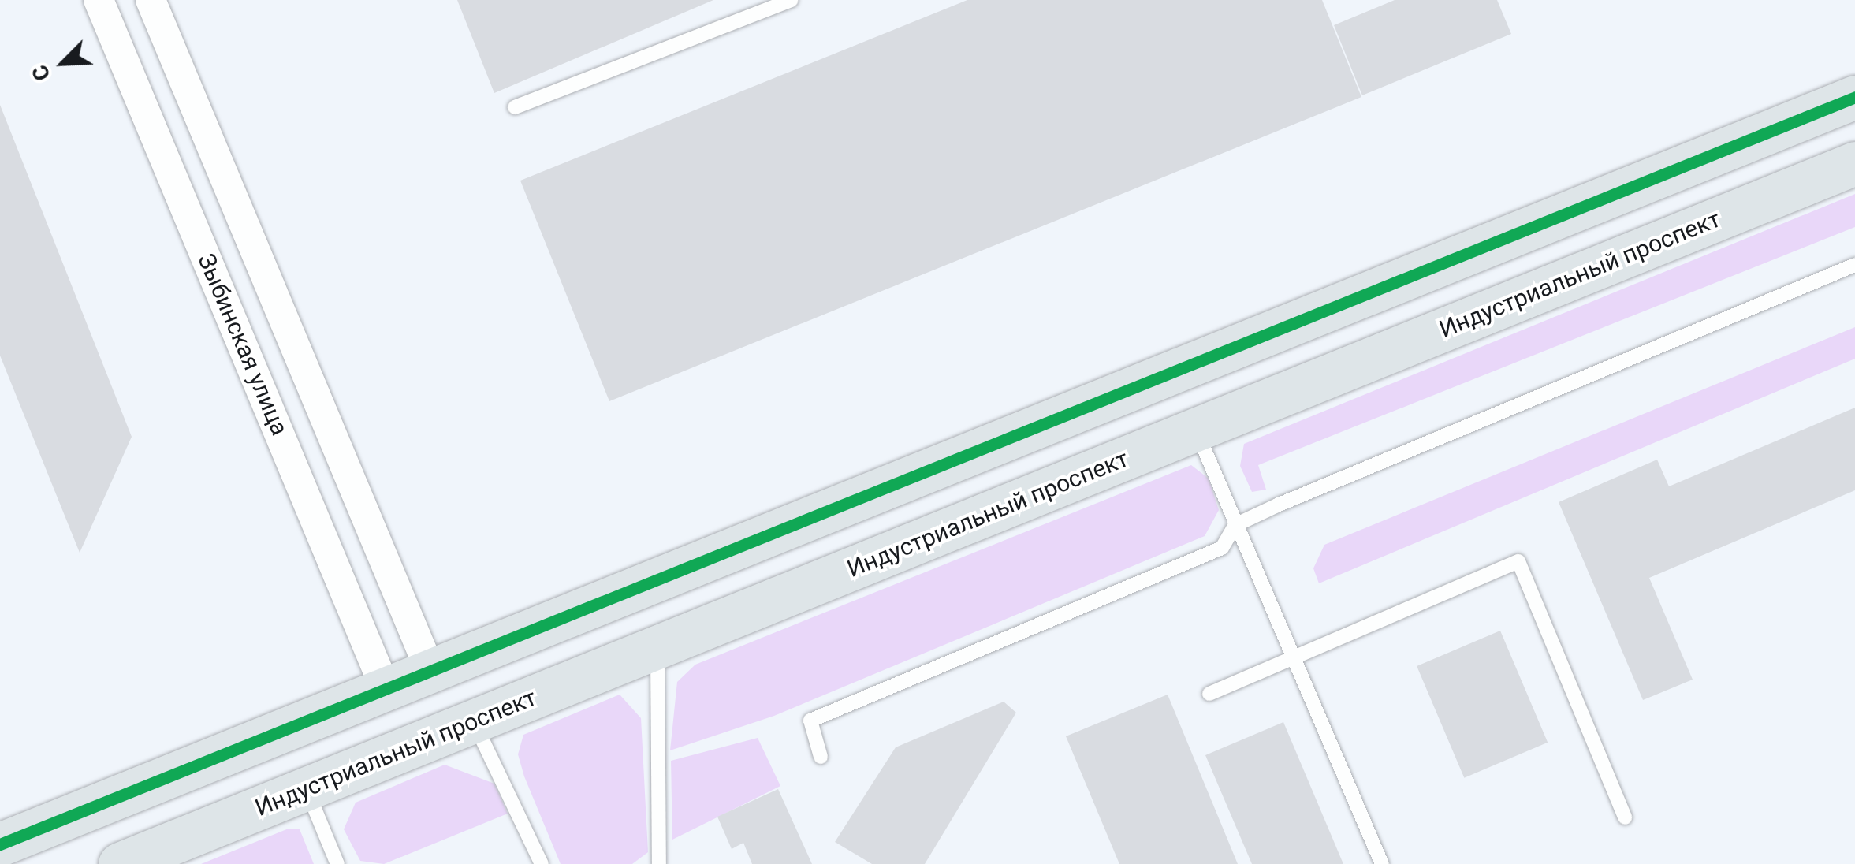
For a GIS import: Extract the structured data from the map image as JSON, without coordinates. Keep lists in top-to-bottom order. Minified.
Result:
{"streets":{"main road":["Индустриальный проспект"],"street":["Зыбинская улица"]},"north":"bottom left"}
